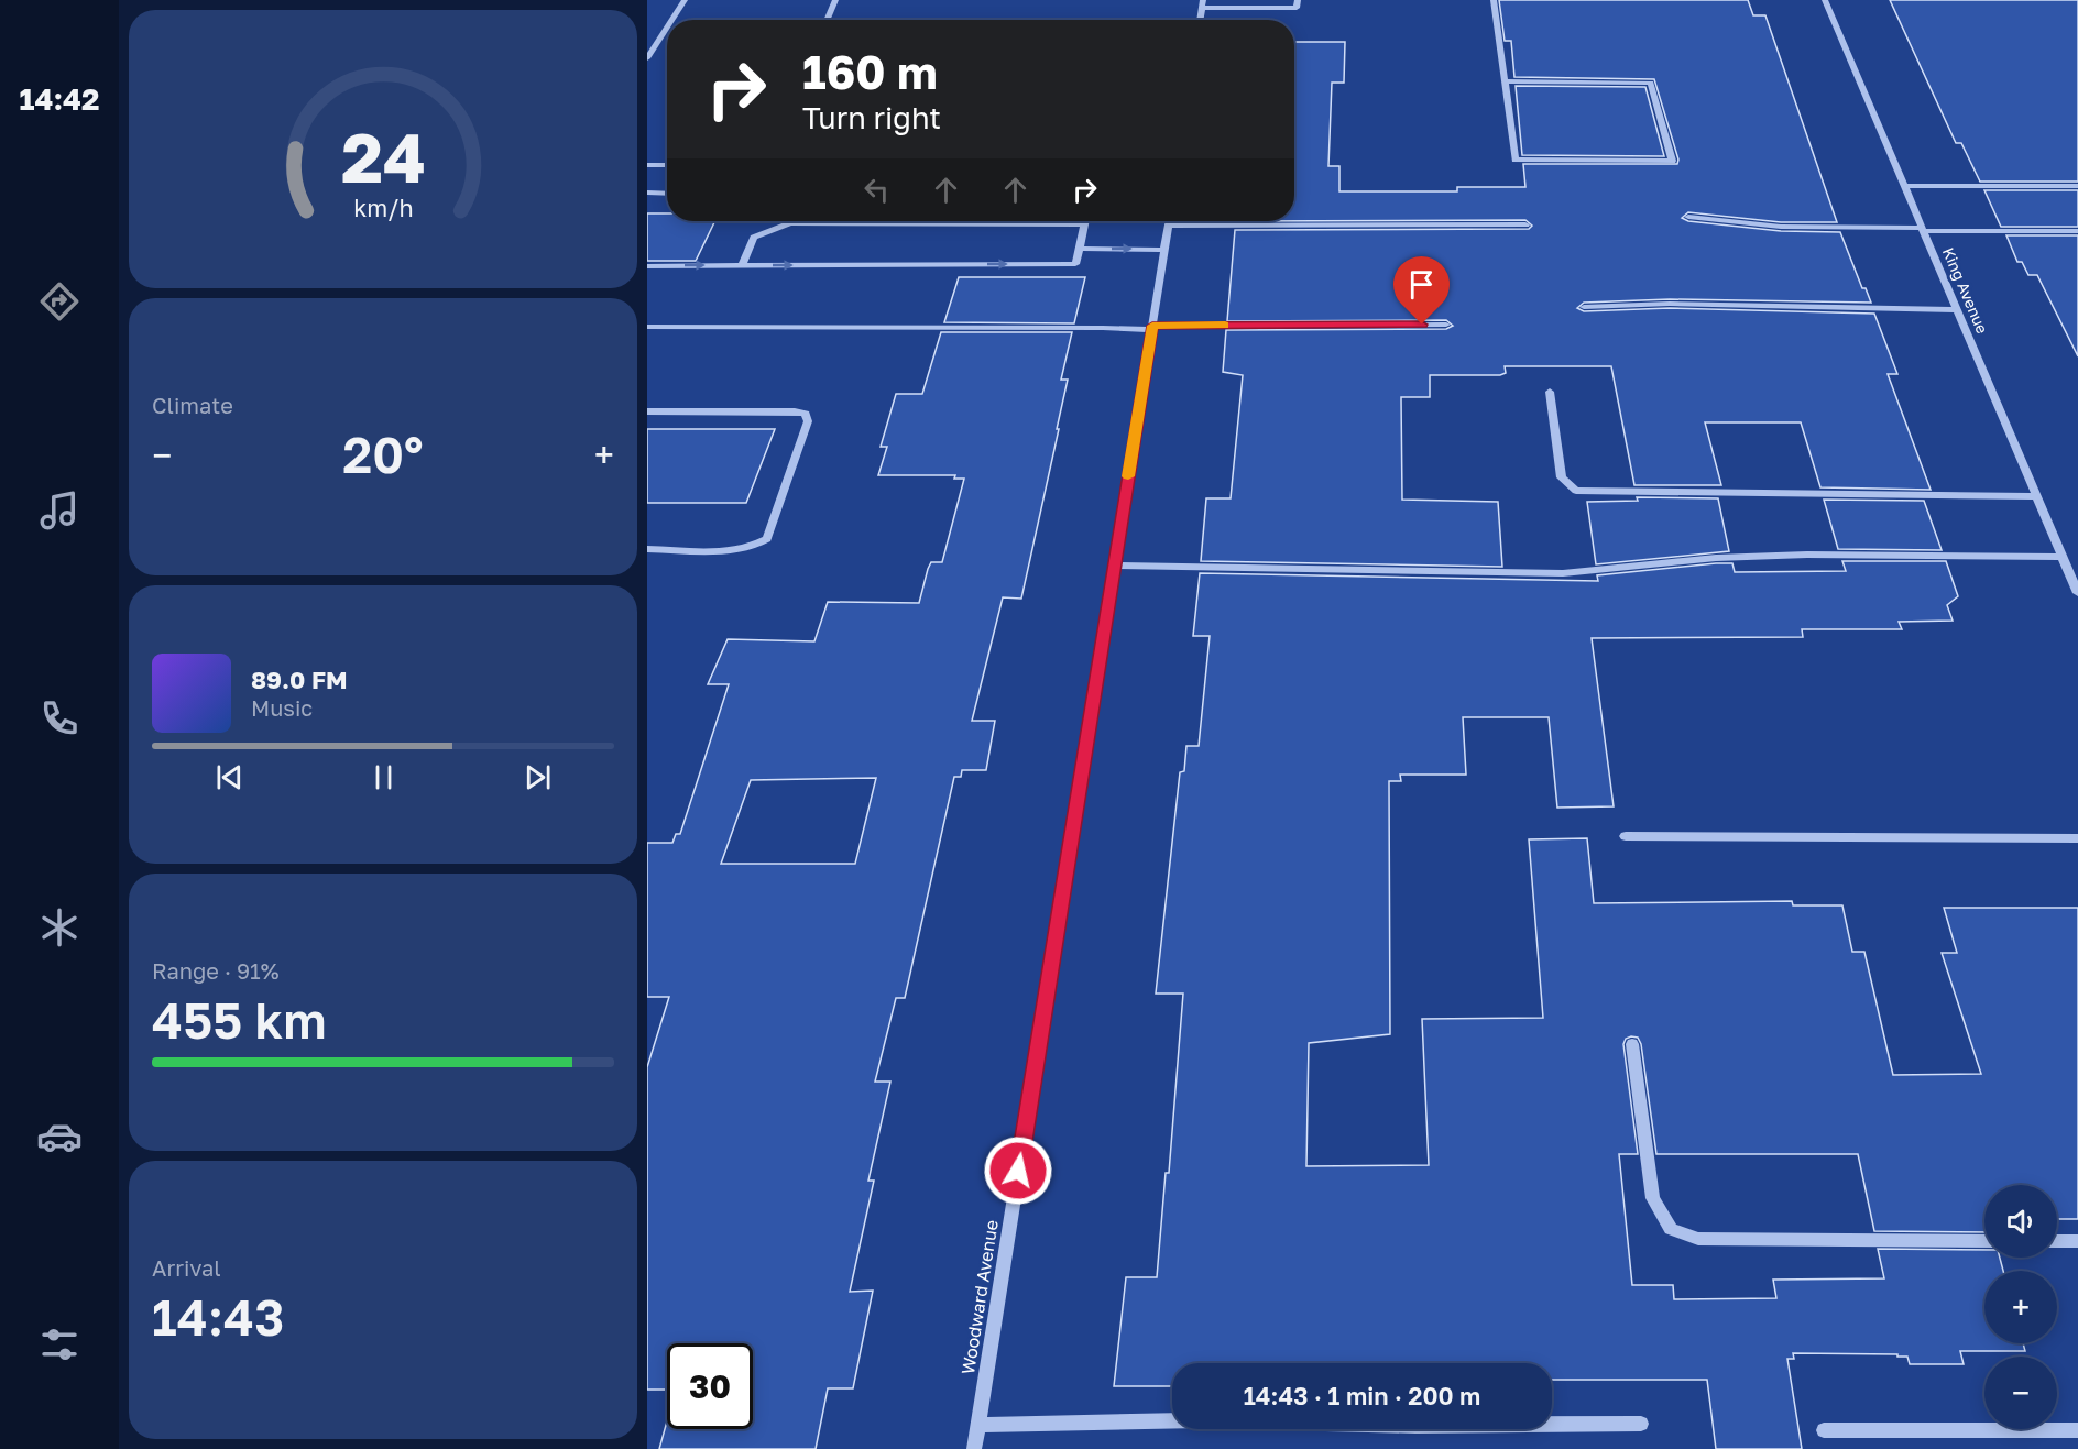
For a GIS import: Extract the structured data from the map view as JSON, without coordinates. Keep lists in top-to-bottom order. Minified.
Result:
{"streets":{"street":["King Avenue","Woodward Avenue"]},"page":{"tabs":"14:42","turn":["160 m","Turn right"],"tile":["Climate",["Range · 91%","455 km"],["Arrival","14:43"]],"heat":["−","20°","+"],"song":["89.0 FM","Music"],"map_buttons":["+","−"],"limit":"30","trip":"14:43 · 1 min · 200 m","gauge":["24","km/h"]}}
